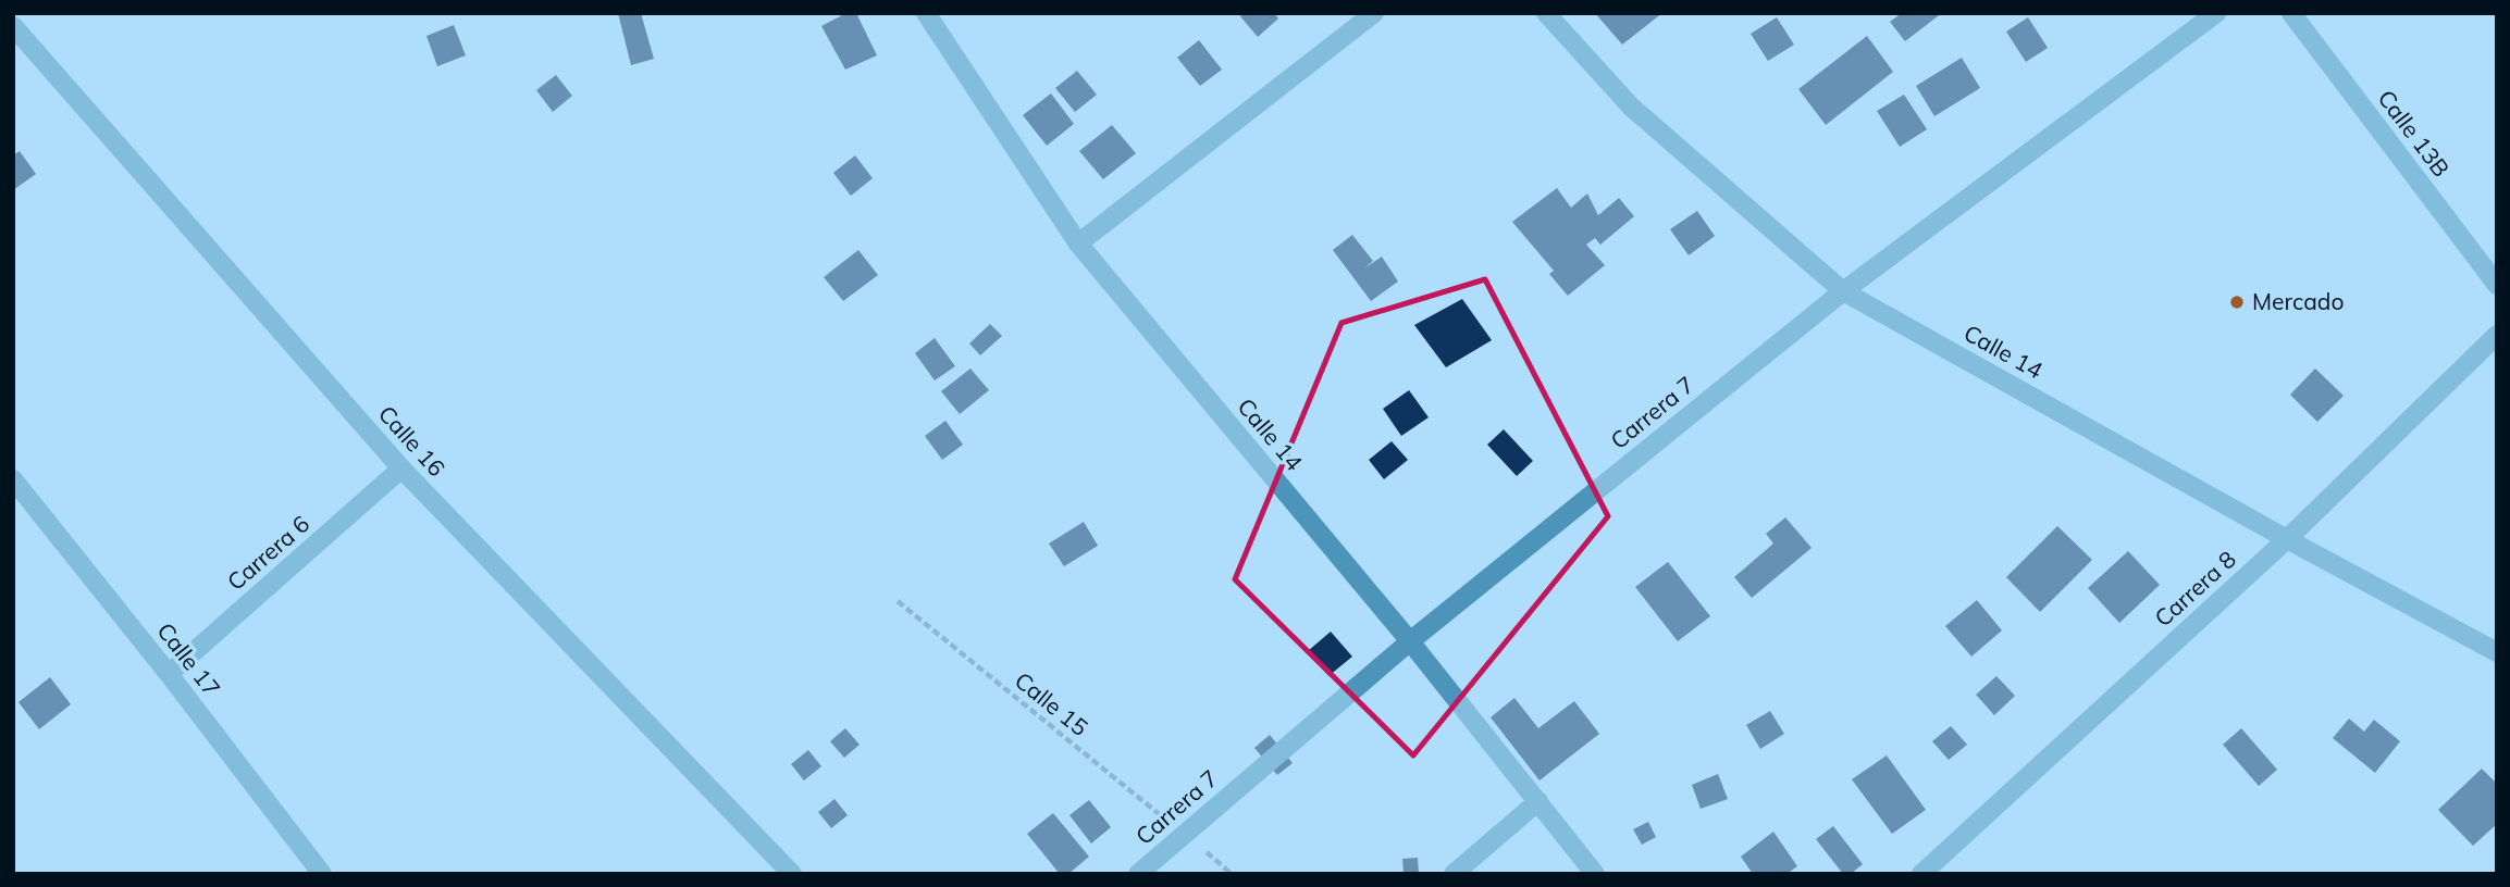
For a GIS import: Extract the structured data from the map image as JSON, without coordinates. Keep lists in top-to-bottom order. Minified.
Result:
{"streets":{"street":["Calle 13B","Calle 14","Carrera 7","Calle 16","Carrera 6","Carrera 8","Calle 17"],"path":["Calle 15"]},"crossings":[["Calle 14","Carrera 7"],["Calle 14","Carrera 8"],["Carrera 7","Calle 15"],["Calle 16","Carrera 6"],["Carrera 6","Calle 17"]],"places":["Mercado"]}
